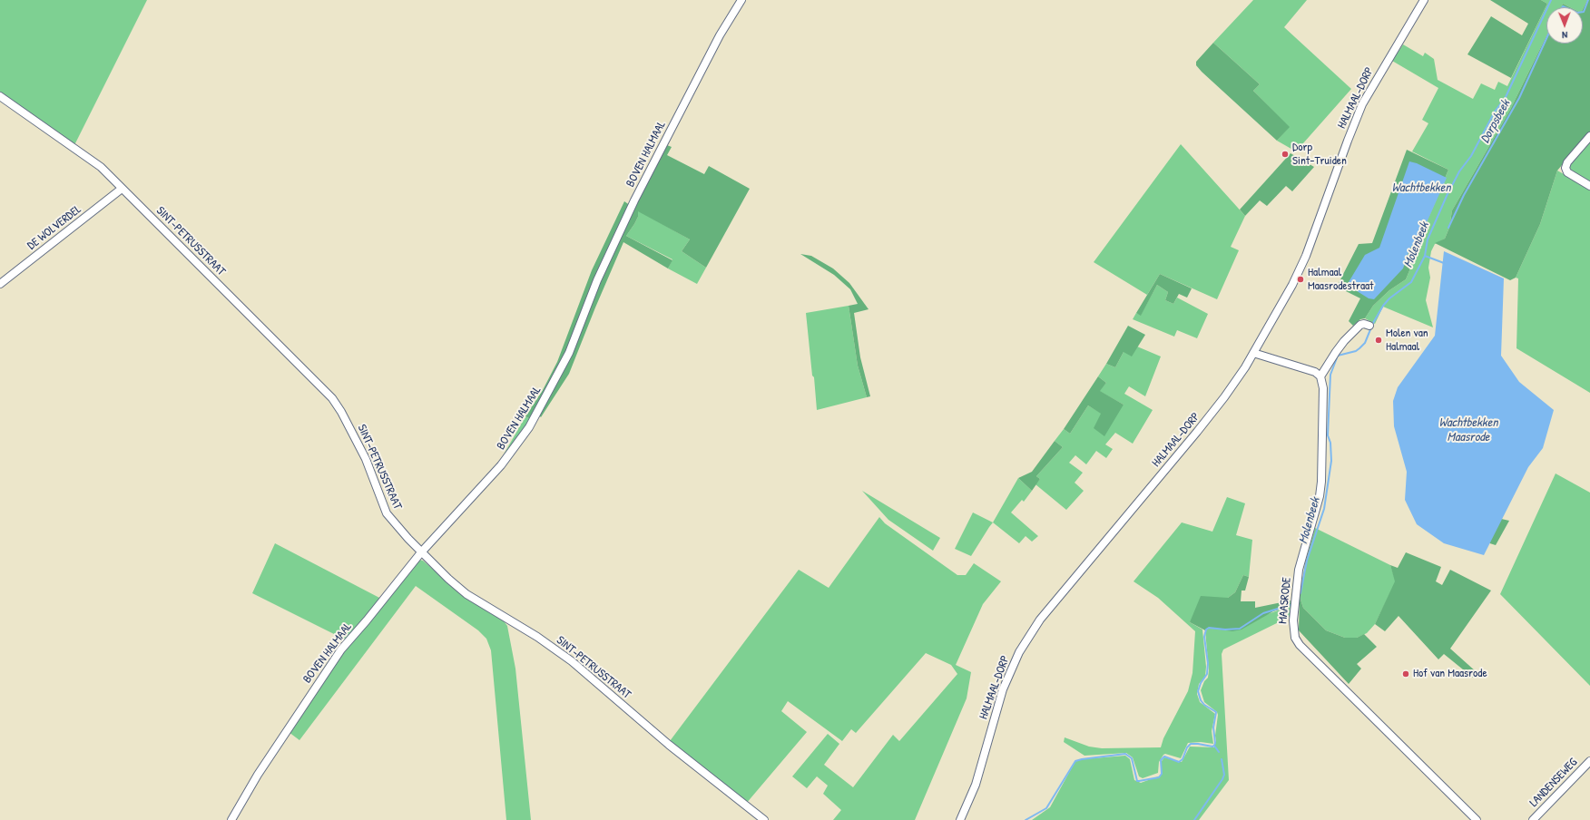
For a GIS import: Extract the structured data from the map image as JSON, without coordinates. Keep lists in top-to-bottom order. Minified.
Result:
{"streets":{"street":["HALMAAL-DORP","BOVEN HALMAAL","DE WOLVERDEL","SINT-PETRUSSTRAAT","MAASRODE","LANDENSEWEG"]},"crossings":[["BOVEN HALMAAL","SINT-PETRUSSTRAAT"],["DE WOLVERDEL","SINT-PETRUSSTRAAT"]],"water":["Dorpsbeek","Wachtbekken","Molenbeek","Wachtbekken Maasrode"],"places":["Dorp Sint-Truiden","Halmaal Maasrodestraat","Molen van Halmaal","Hof van Maasrode"],"north":"bottom"}
